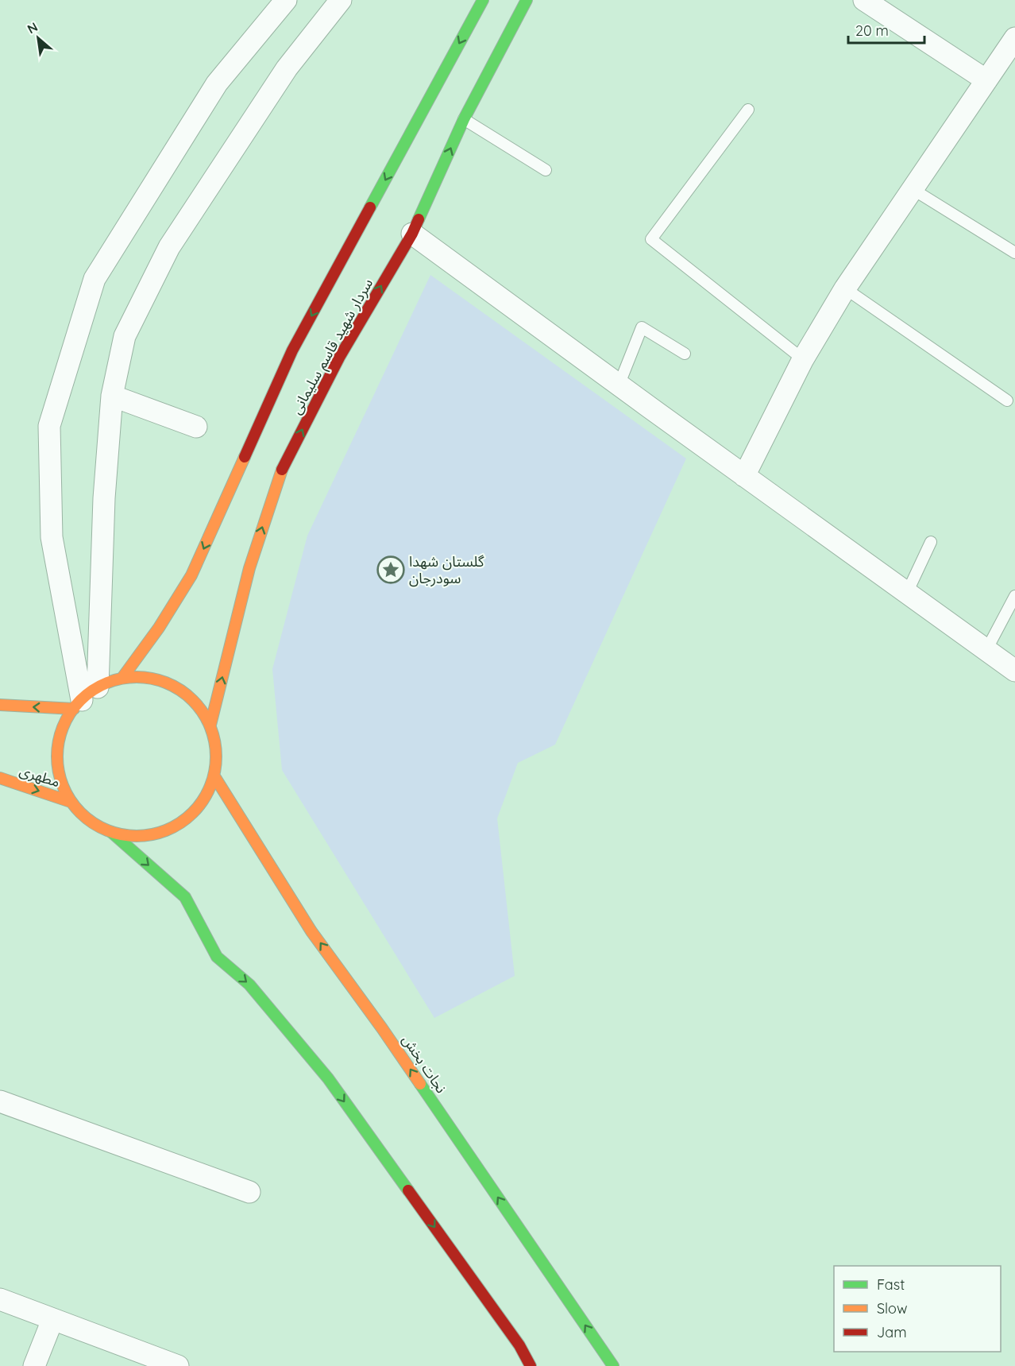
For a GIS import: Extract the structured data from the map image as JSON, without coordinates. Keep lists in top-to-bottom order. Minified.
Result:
{"streets":{"main road":["سردار شهید قاسم سلیمانی","مطهری","نجات بخش"]},"crossings":[["سردار شهید قاسم سلیمانی","مطهری"],["سردار شهید قاسم سلیمانی","نجات بخش"],["مطهری","نجات بخش"]],"places":{"place":["گلستان شهدا سودرجان"]},"legend":["Fast","Slow","Jam"],"scale_bar":"20 m","north":"top left"}
